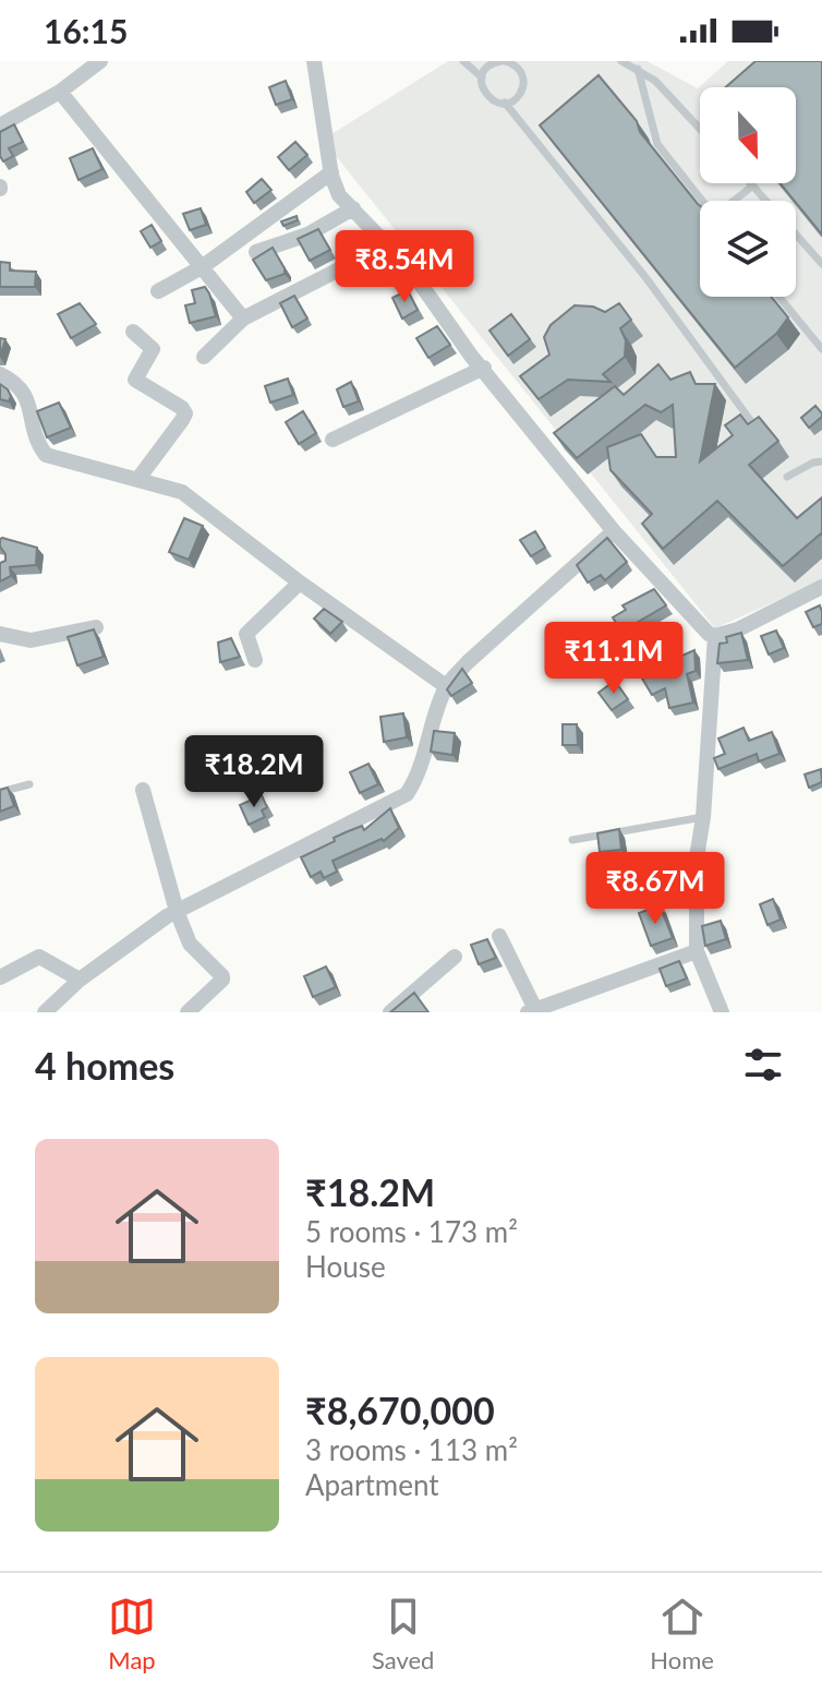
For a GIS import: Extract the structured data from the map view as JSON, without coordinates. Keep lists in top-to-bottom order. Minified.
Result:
{"north":"bottom","page":{"status":"16:15","price":["₹8.54M","₹11.1M","₹18.2M","₹8.67M"],"heading":"4 homes","list":[{"name":"₹18.2M","note":"5 rooms · 173 m² · House"},{"name":"₹8,670,000","note":"3 rooms · 113 m² · Apartment"}],"tabs":["Map","Saved","Home"]}}
